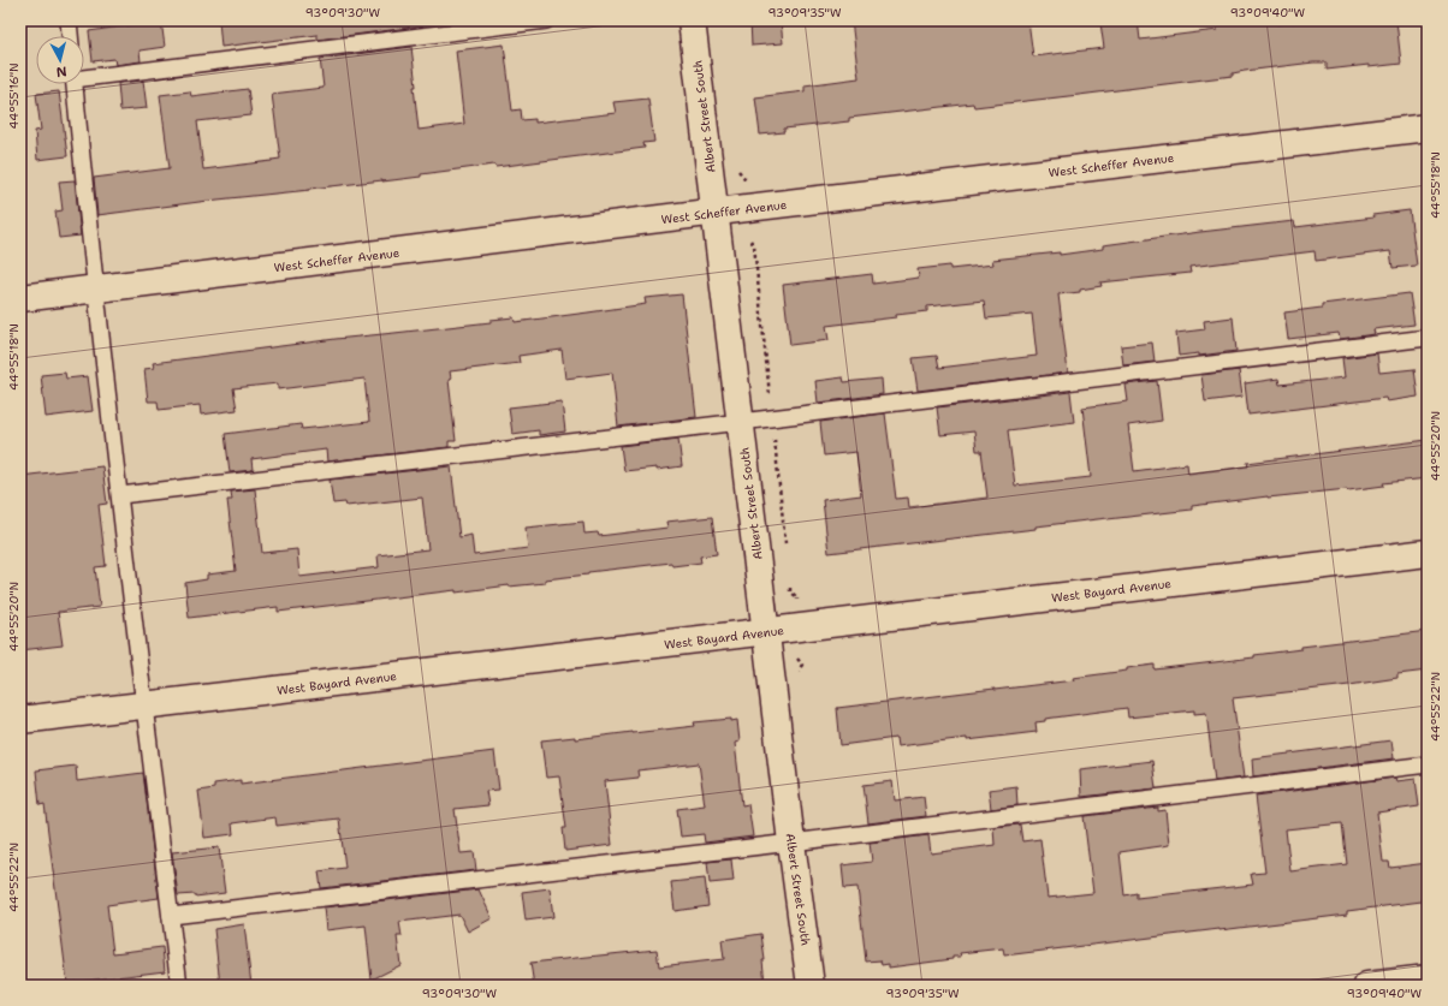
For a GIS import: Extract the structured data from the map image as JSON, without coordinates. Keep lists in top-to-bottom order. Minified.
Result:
{"streets":{"street":["Albert Street South","West Scheffer Avenue","West Bayard Avenue"]},"crossings":[["Albert Street South","West Scheffer Avenue"],["Albert Street South","West Bayard Avenue"]],"north":"bottom","coordinates":["93°09'30\"W","93°09'35\"W","93°09'40\"W","44°55'16\"N","44°55'18\"N","44°55'20\"N","44°55'22\"N"]}
